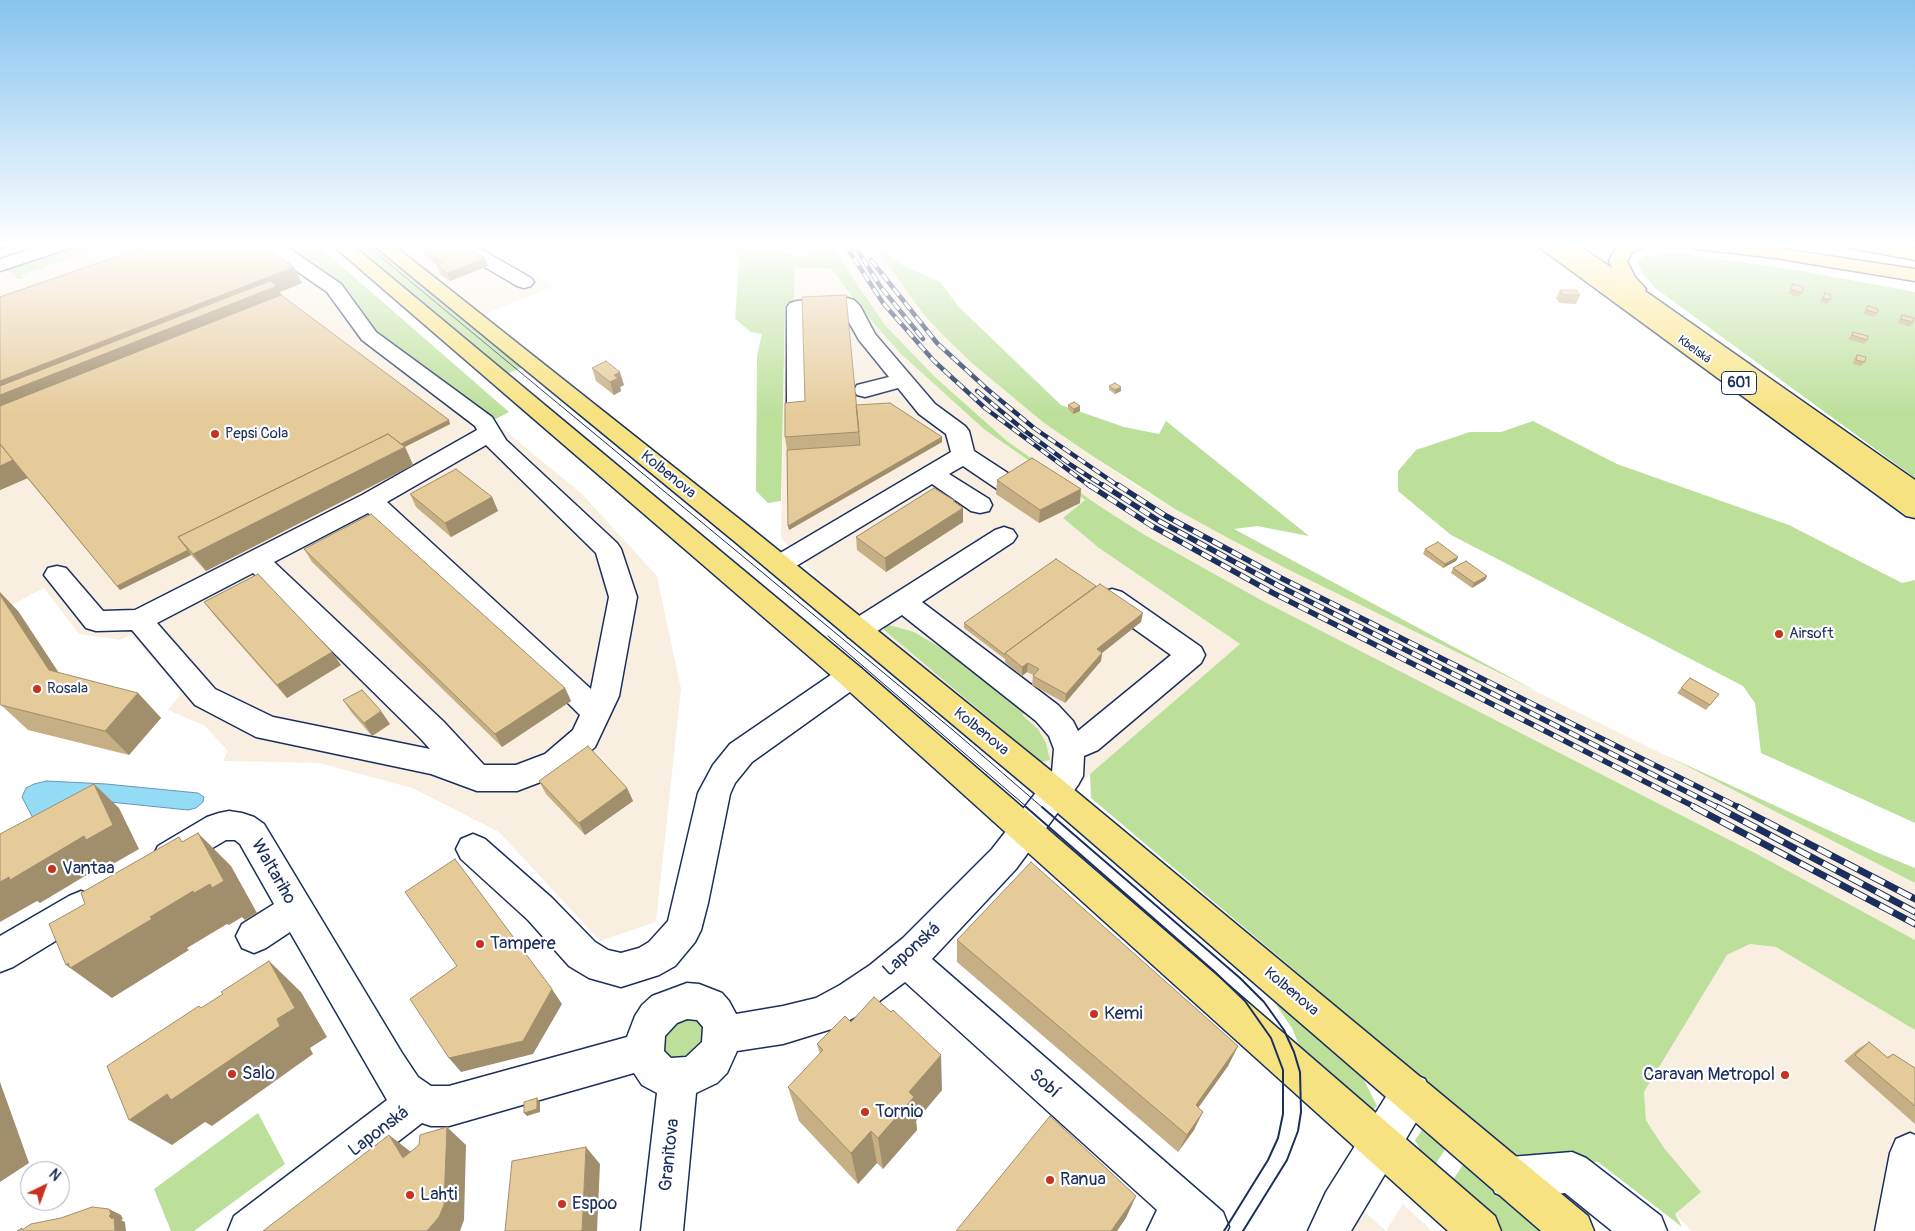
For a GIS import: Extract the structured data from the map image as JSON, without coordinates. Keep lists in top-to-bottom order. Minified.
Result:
{"streets":{"main road":["Kbelská","601","Kolbenova"],"street":["Waltariho","Laponská","Sobí","Granitova"]},"crossings":[["Kolbenova","Laponská"],["Waltariho","Laponská"],["Laponská","Sobí"],["Laponská","Granitova"]],"places":["Pepsi Cola","Airsoft","Rosala","Vantaa","Tampere","Kemi","Salo","Caravan Metropol","Tornio","Ranua","Lahti","Espoo"],"north":"top right"}
